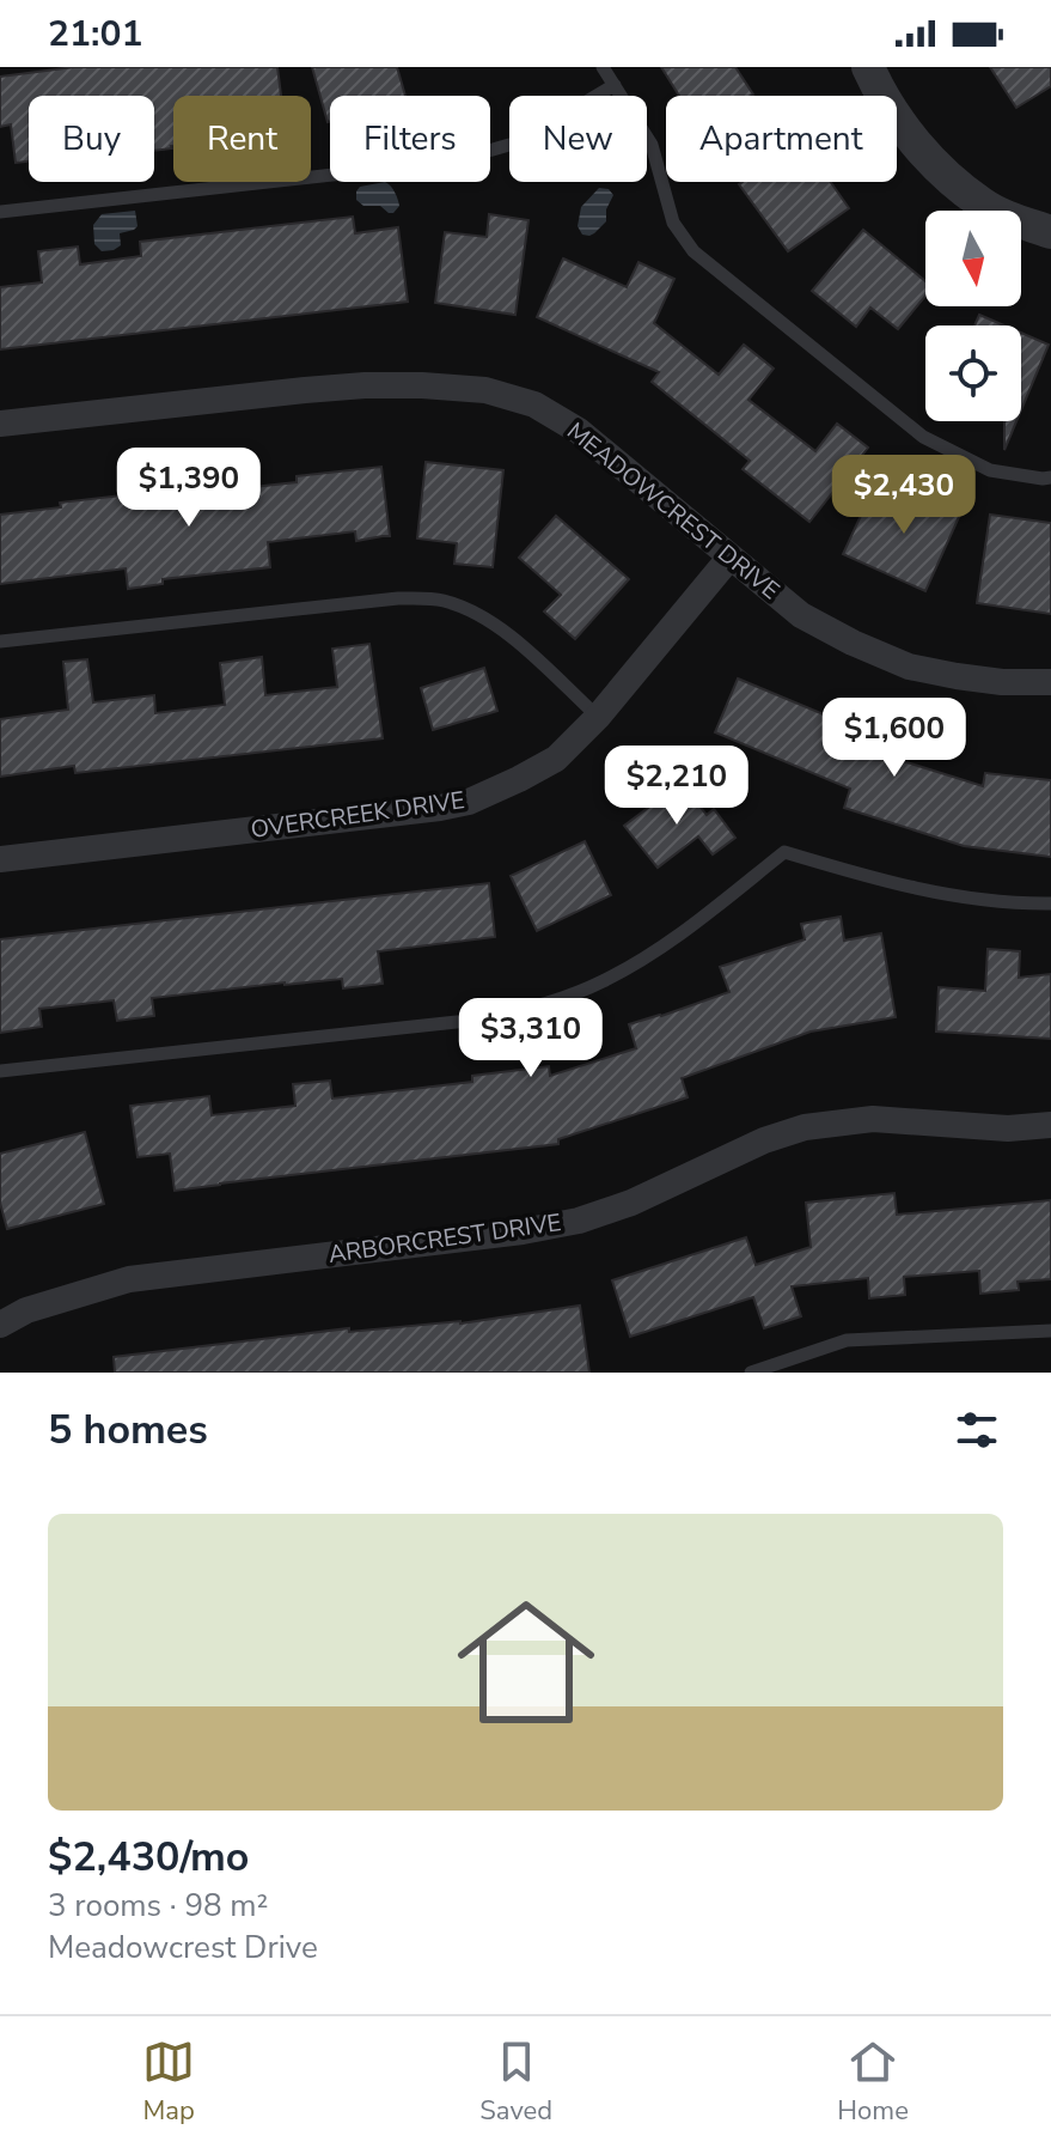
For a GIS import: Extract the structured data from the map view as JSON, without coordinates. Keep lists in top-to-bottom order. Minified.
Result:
{"streets":{"street":["MEADOWCREST DRIVE","OVERCREEK DRIVE","ARBORCREST DRIVE"]},"crossings":[["MEADOWCREST DRIVE","OVERCREEK DRIVE"]],"north":"bottom","page":{"status":"21:01","chip":["Buy","Rent","Filters","New","Apartment"],"price":["$1,390","$2,430","$1,600","$2,210","$3,310"],"heading":"5 homes","list":[{"name":"$2,430/mo","note":"3 rooms · 98 m² · Meadowcrest Drive"}],"tabs":["Map","Saved","Home"]}}
